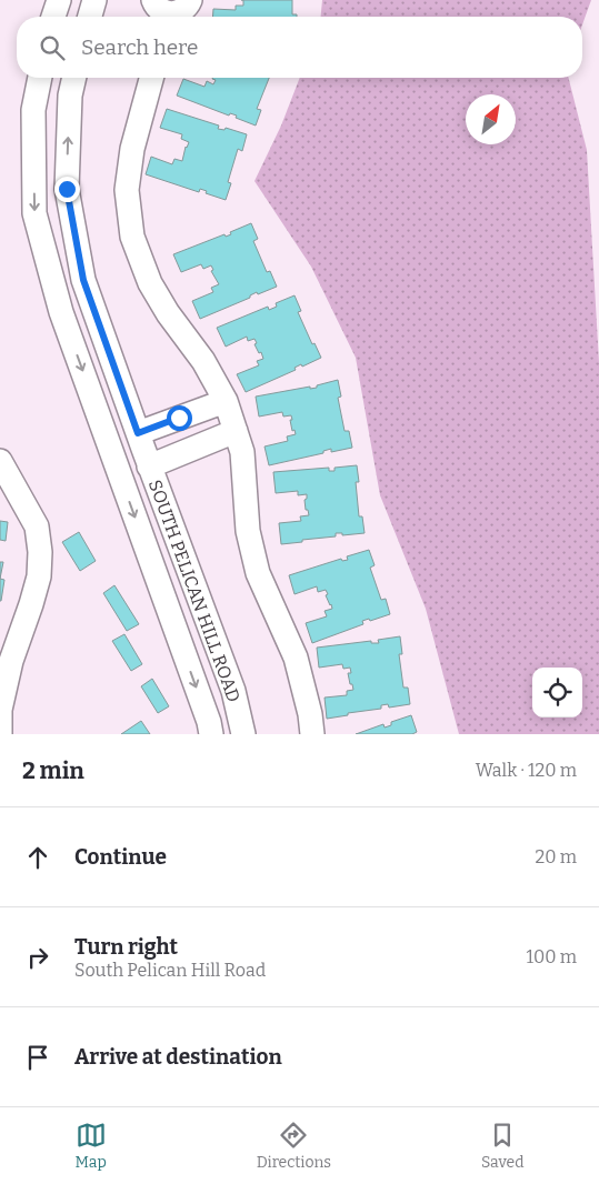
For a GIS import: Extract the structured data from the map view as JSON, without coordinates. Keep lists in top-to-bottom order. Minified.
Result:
{"streets":{"street":["SOUTH PELICAN HILL ROAD"]},"north":"top right","page":{"search":"Search here","heading":["2 min","Walk · 120 m"],"list":[["Continue","20 m"],["Turn right","South Pelican Hill Road","100 m"],"Arrive at destination"],"nav":["Map","Directions","Saved"]}}
